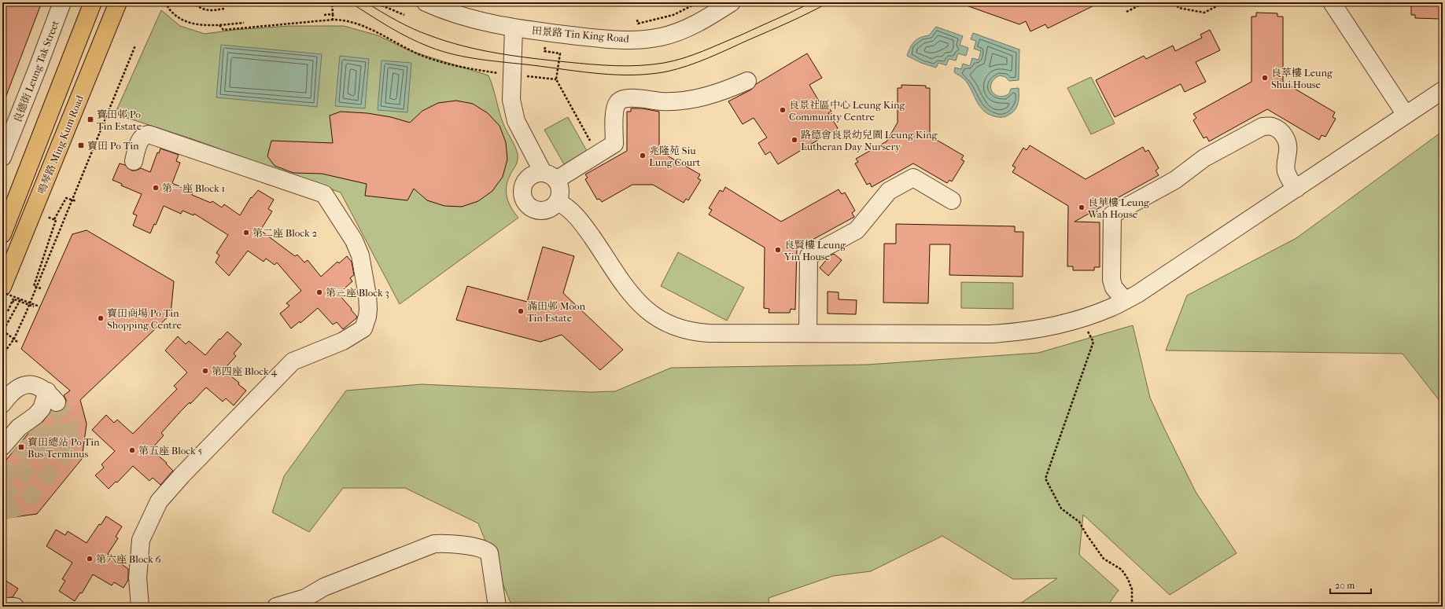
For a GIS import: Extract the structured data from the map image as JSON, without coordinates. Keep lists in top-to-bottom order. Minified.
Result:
{"streets":{"main road":["鳴琴路 Ming Kum Road"],"street":["田景路 Tin King Road","良德街 Leung Tak Street"]},"places":{"other":["良萃樓 Leung Shui House","良景社區中心 Leung King Community Centre","路德會良景幼兒園 Leung King Lutheran Day Nursery","兆隆苑 Siu Lung Court","第一座 Block 1","良華樓 Leung Wah House","第二座 Block 2","良賢樓 Leung Yin House","第三座 Block 3","滿田邨 Moon Tin Estate","寶田商場 Po Tin Shopping Centre","第四座 Block 4","第五座 Block 5","第六座 Block 6"],"transit":["寶田邨 Po Tin Estate","寶田 Po Tin","寶田總站 Po Tin Bus Terminus"]},"scale_bar":"20 m"}
